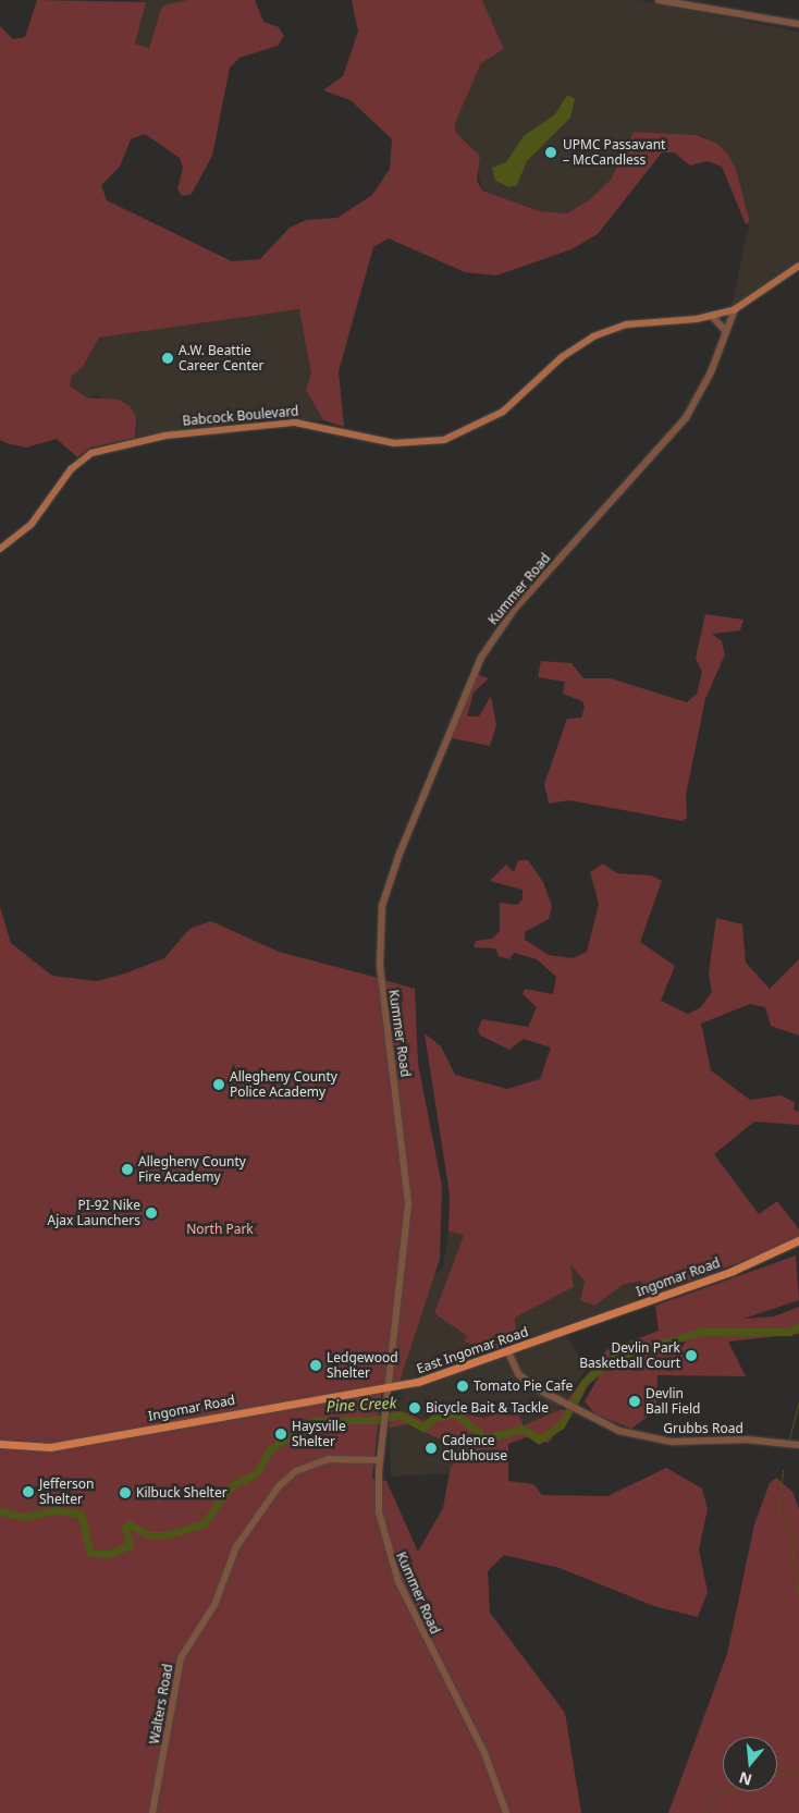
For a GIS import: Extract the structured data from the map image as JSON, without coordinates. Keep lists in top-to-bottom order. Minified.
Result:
{"streets":{"main road":["Babcock Boulevard","Ingomar Road","East Ingomar Road"],"street":["Kummer Road","Grubbs Road","Walters Road"]},"crossings":[["Babcock Boulevard","Kummer Road"],["Kummer Road","Ingomar Road"],["Kummer Road","East Ingomar Road"],["Kummer Road","Walters Road"],["Ingomar Road","East Ingomar Road"],["East Ingomar Road","Grubbs Road"]],"water":["Pine Creek"],"parks":["North Park"],"places":["UPMC Passavant – McCandless","A.W. Beattie Career Center","Allegheny County Police Academy","Allegheny County Fire Academy","PI-92 Nike Ajax Launchers","Devlin Park Basketball Court","Ledgewood Shelter","Tomato Pie Cafe","Devlin Ball Field","Bicycle Bait & Tackle","Haysville Shelter","Cadence Clubhouse","Jefferson Shelter","Kilbuck Shelter"],"north":"bottom"}
